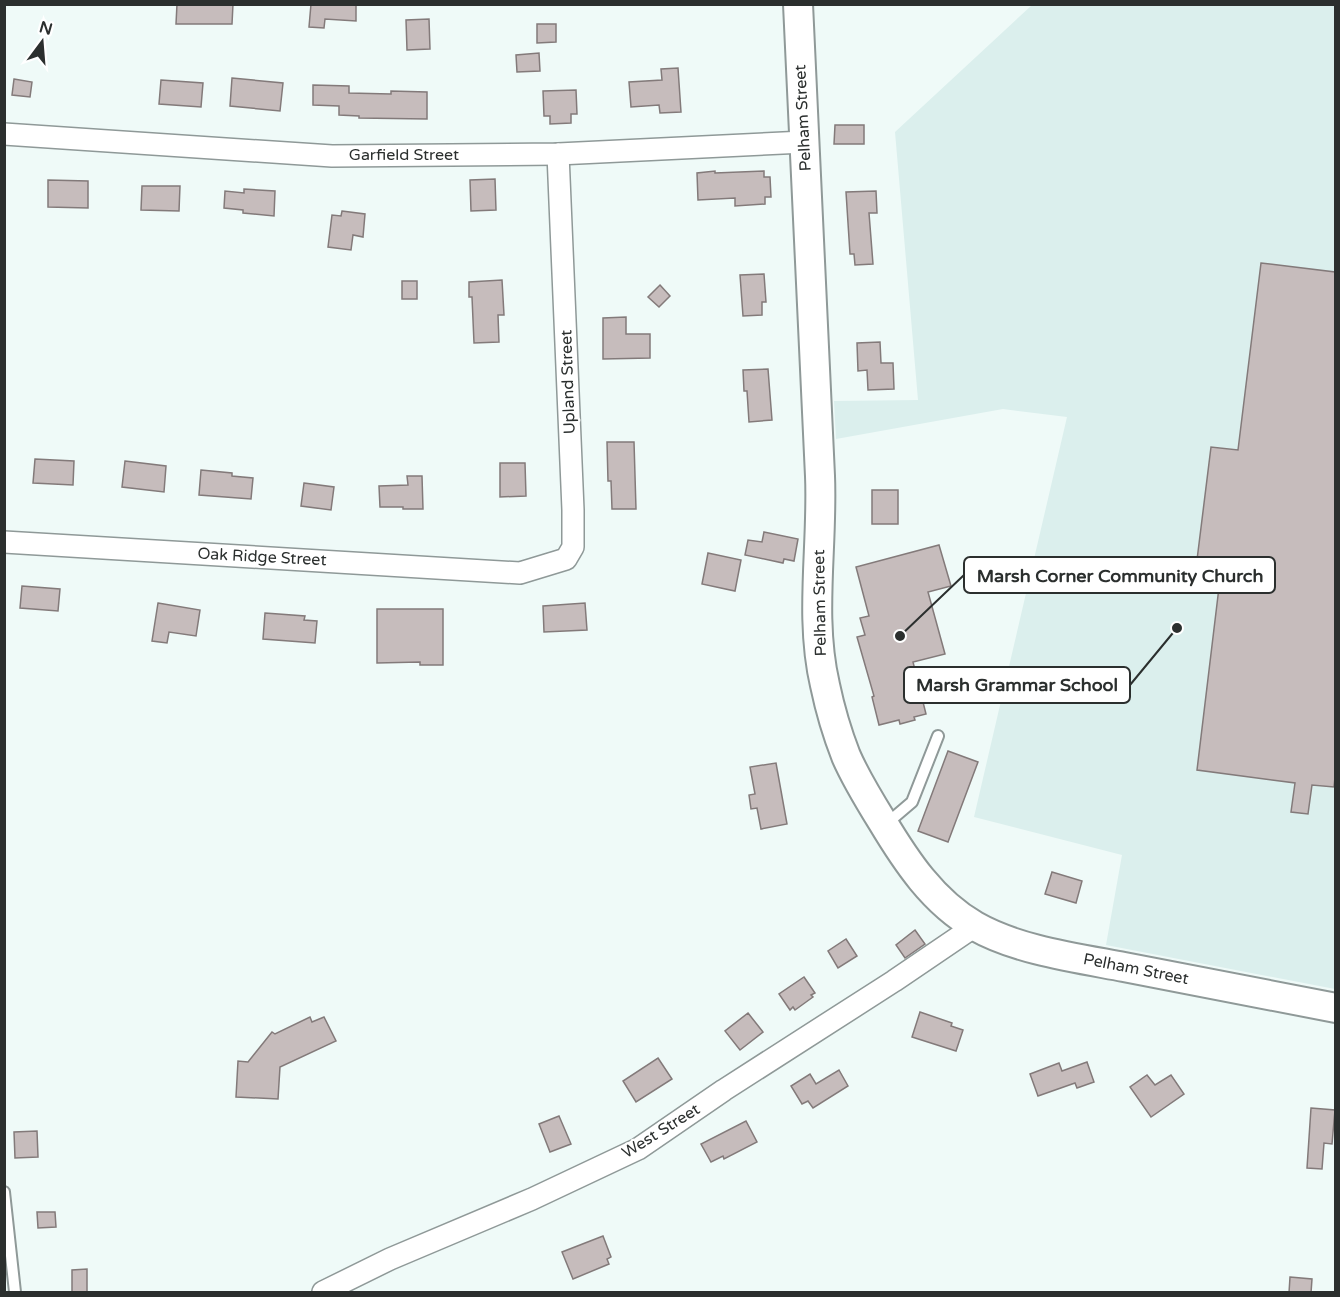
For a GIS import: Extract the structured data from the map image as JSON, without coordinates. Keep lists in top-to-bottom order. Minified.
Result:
{"streets":{"street":["Pelham Street","Garfield Street","Upland Street","Oak Ridge Street","West Street"]},"crossings":[["Pelham Street","Garfield Street"],["Pelham Street","West Street"],["Garfield Street","Upland Street"],["Upland Street","Oak Ridge Street"]],"places":["Marsh Grammar School","Marsh Corner Community Church"],"north":"top"}
